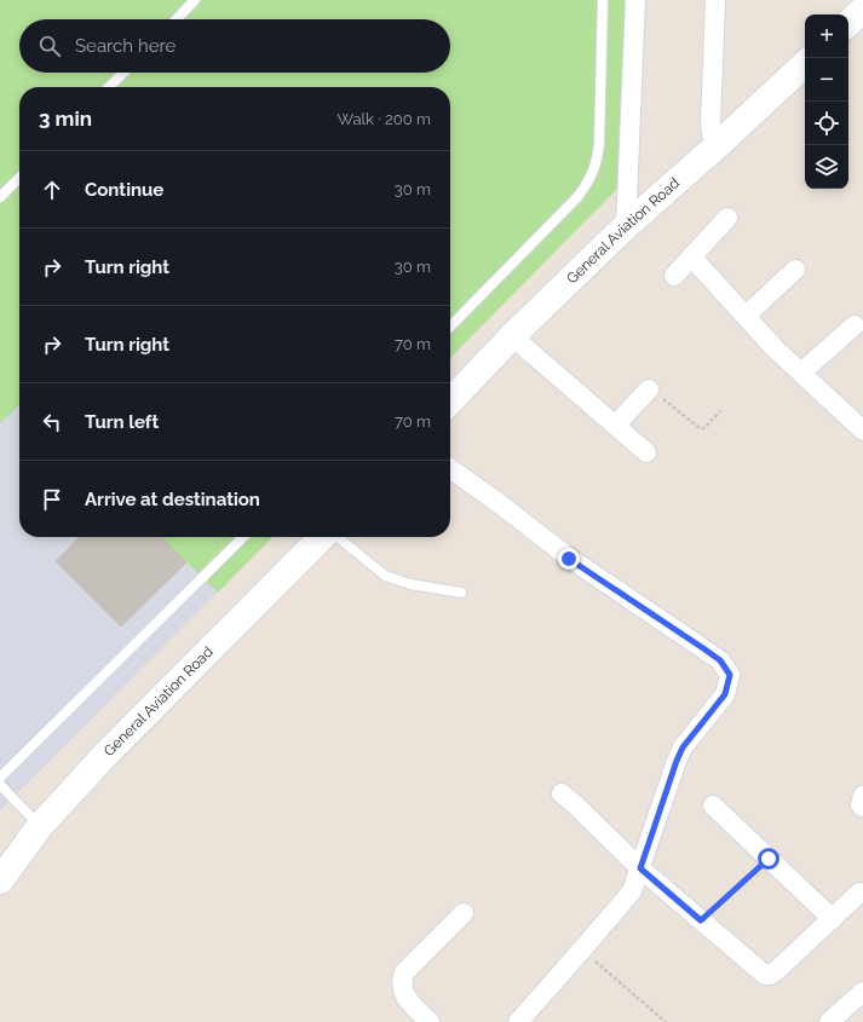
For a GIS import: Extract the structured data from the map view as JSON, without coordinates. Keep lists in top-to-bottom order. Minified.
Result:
{"streets":{"main road":["General Aviation Road"]},"page":{"map_buttons":["+","−"],"search":"Search here","heading":["3 min","Walk · 200 m"],"list":[["Continue","30 m"],["Turn right","30 m"],["Turn right","70 m"],["Turn left","70 m"],"Arrive at destination"]}}
